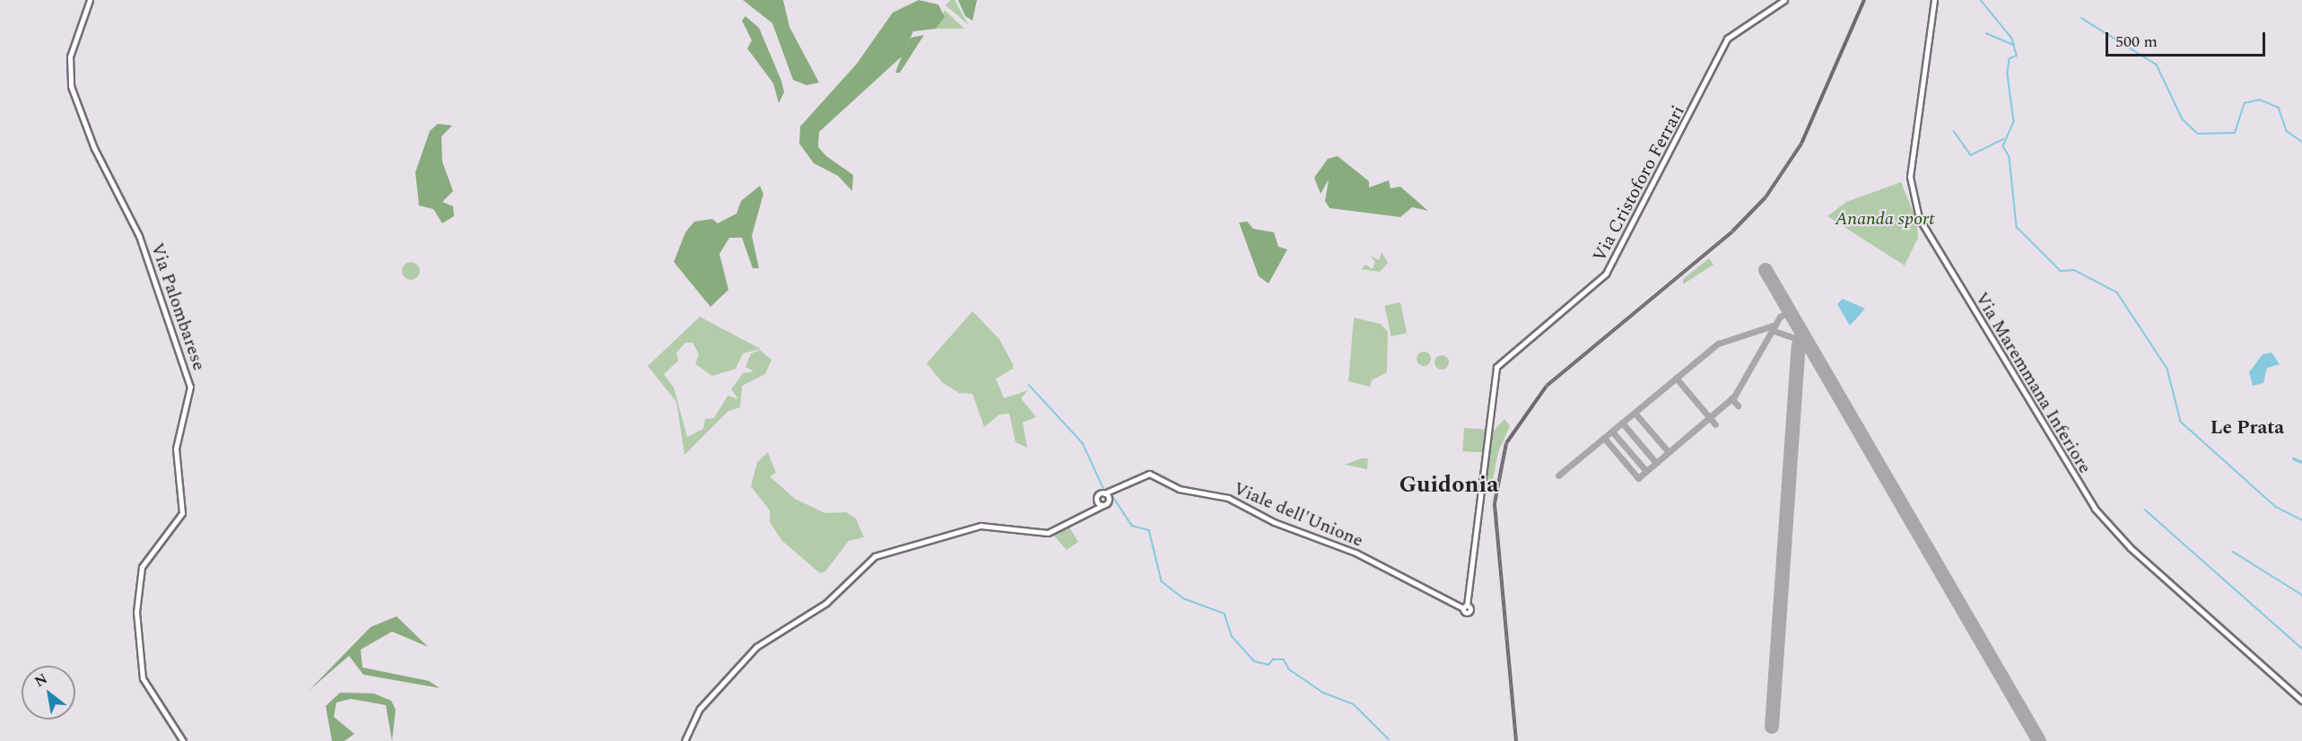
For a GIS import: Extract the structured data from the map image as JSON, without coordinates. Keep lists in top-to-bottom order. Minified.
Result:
{"streets":{"main road":["Via Cristoforo Ferrari","Via Palombarese","Via Maremmana Inferiore","Viale dell'Unione"]},"crossings":[["Via Cristoforo Ferrari","Viale dell'Unione"]],"districts":["Le Prata","Guidonia"],"parks":["Ananda sport"],"scale_bar":"500 m","north":"top left"}
